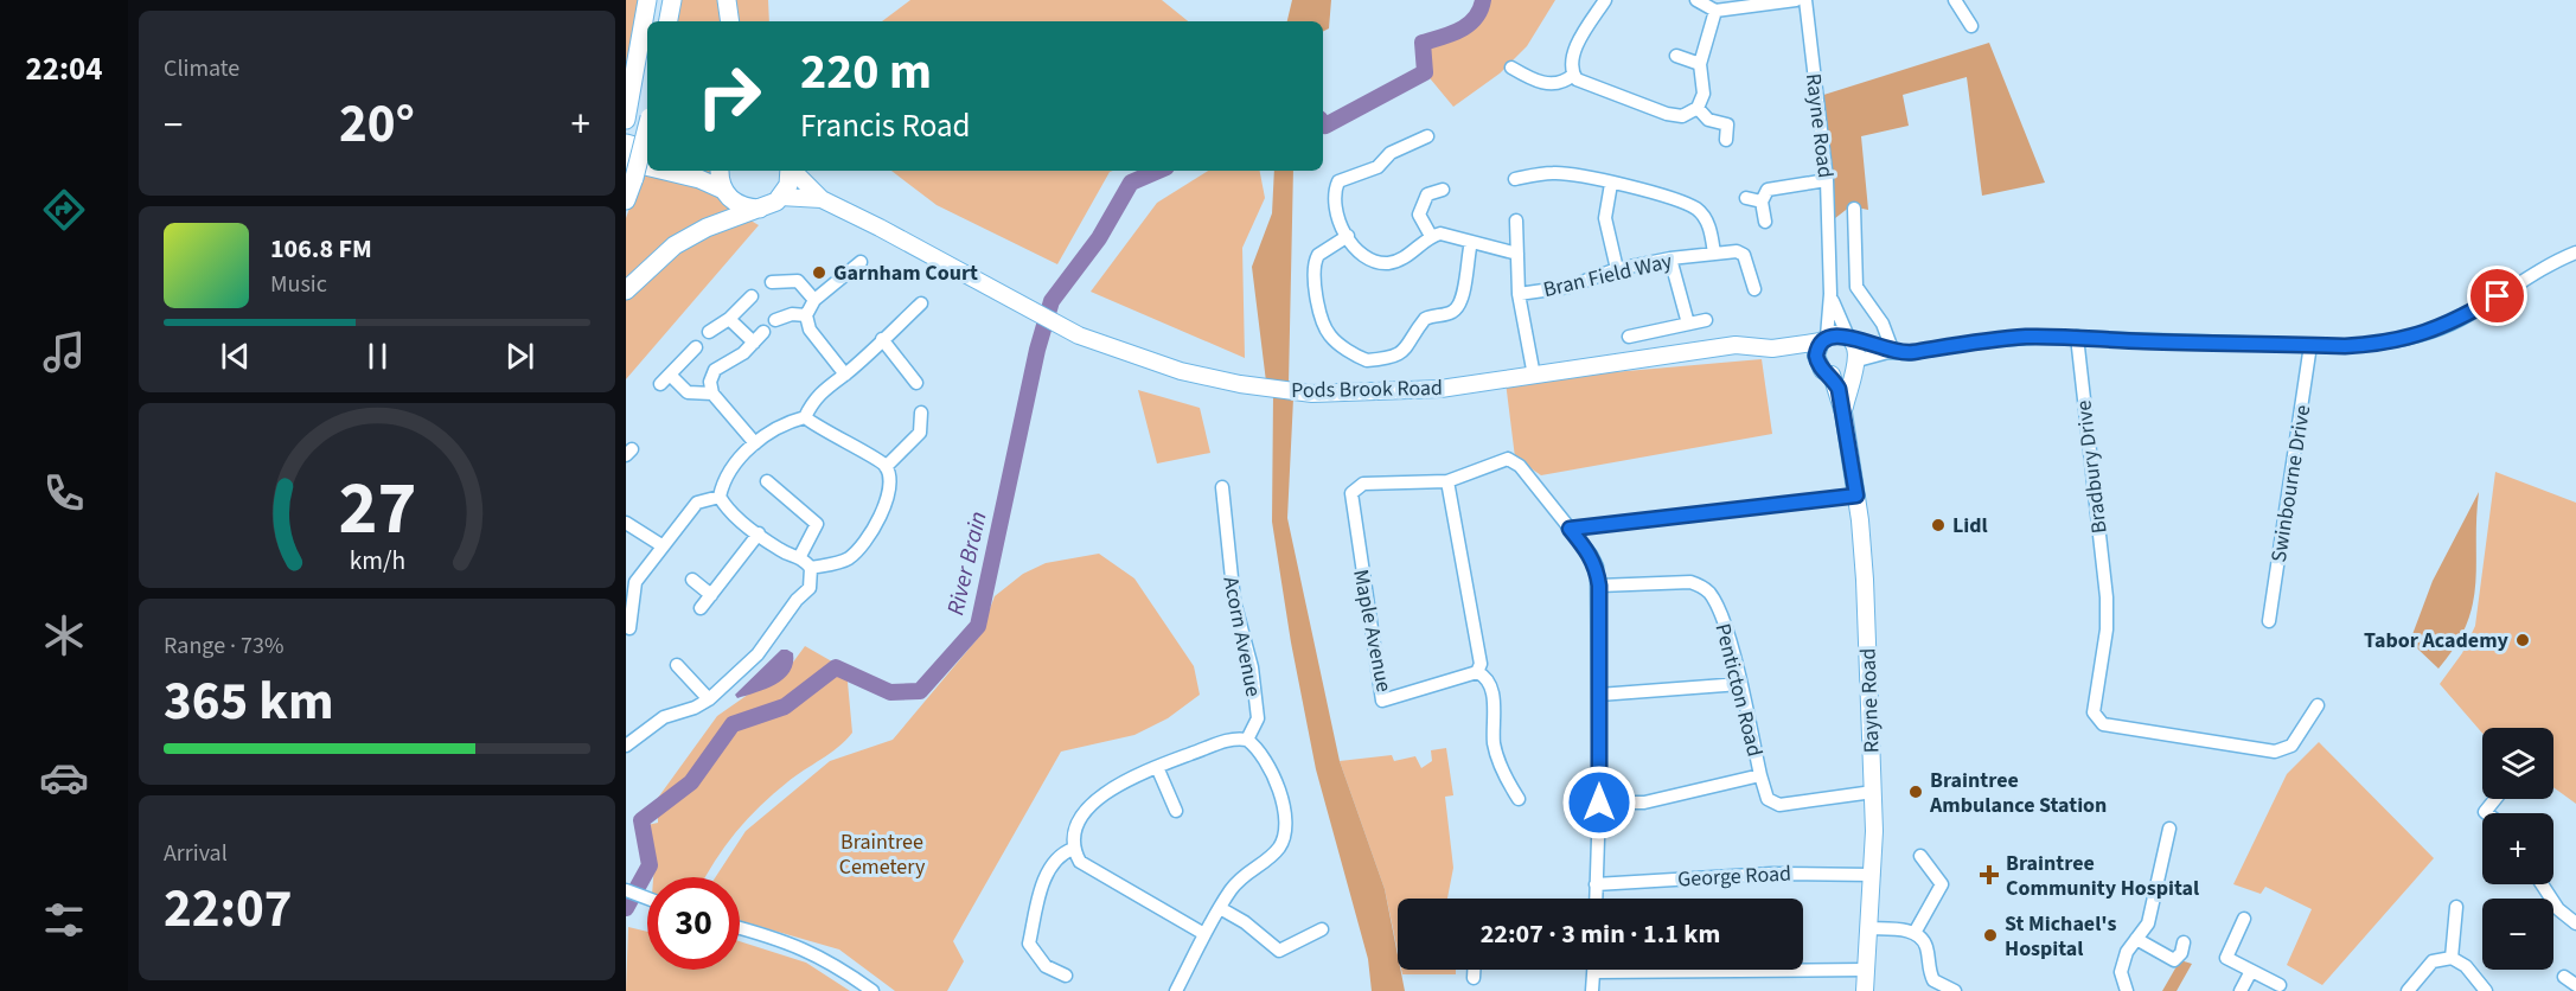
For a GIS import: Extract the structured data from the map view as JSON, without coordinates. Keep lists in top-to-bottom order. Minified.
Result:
{"streets":{"main road":["Rayne Road","Pods Brook Road"],"street":["Bran Field Way","Bradbury Drive","Swinbourne Drive","Maple Avenue","Acorn Avenue","Penticton Road","George Road"]},"crossings":[["Rayne Road","Penticton Road"],["Rayne Road","George Road"]],"water":["River Brain"],"parks":["Braintree Cemetery"],"places":{"other":["Garnham Court","Lidl","Tabor Academy","Braintree Ambulance Station","St Michael's Hospital"],"health":["Braintree Community Hospital"]},"page":{"tabs":"22:04","tile":["Climate",["Range · 73%","365 km"],["Arrival","22:07"]],"turn":["220 m","Francis Road"],"heat":["−","20°","+"],"song":["106.8 FM","Music"],"map_buttons":["+","−"],"limit":"30","trip":"22:07 · 3 min · 1.1 km","gauge":["27","km/h"]}}
